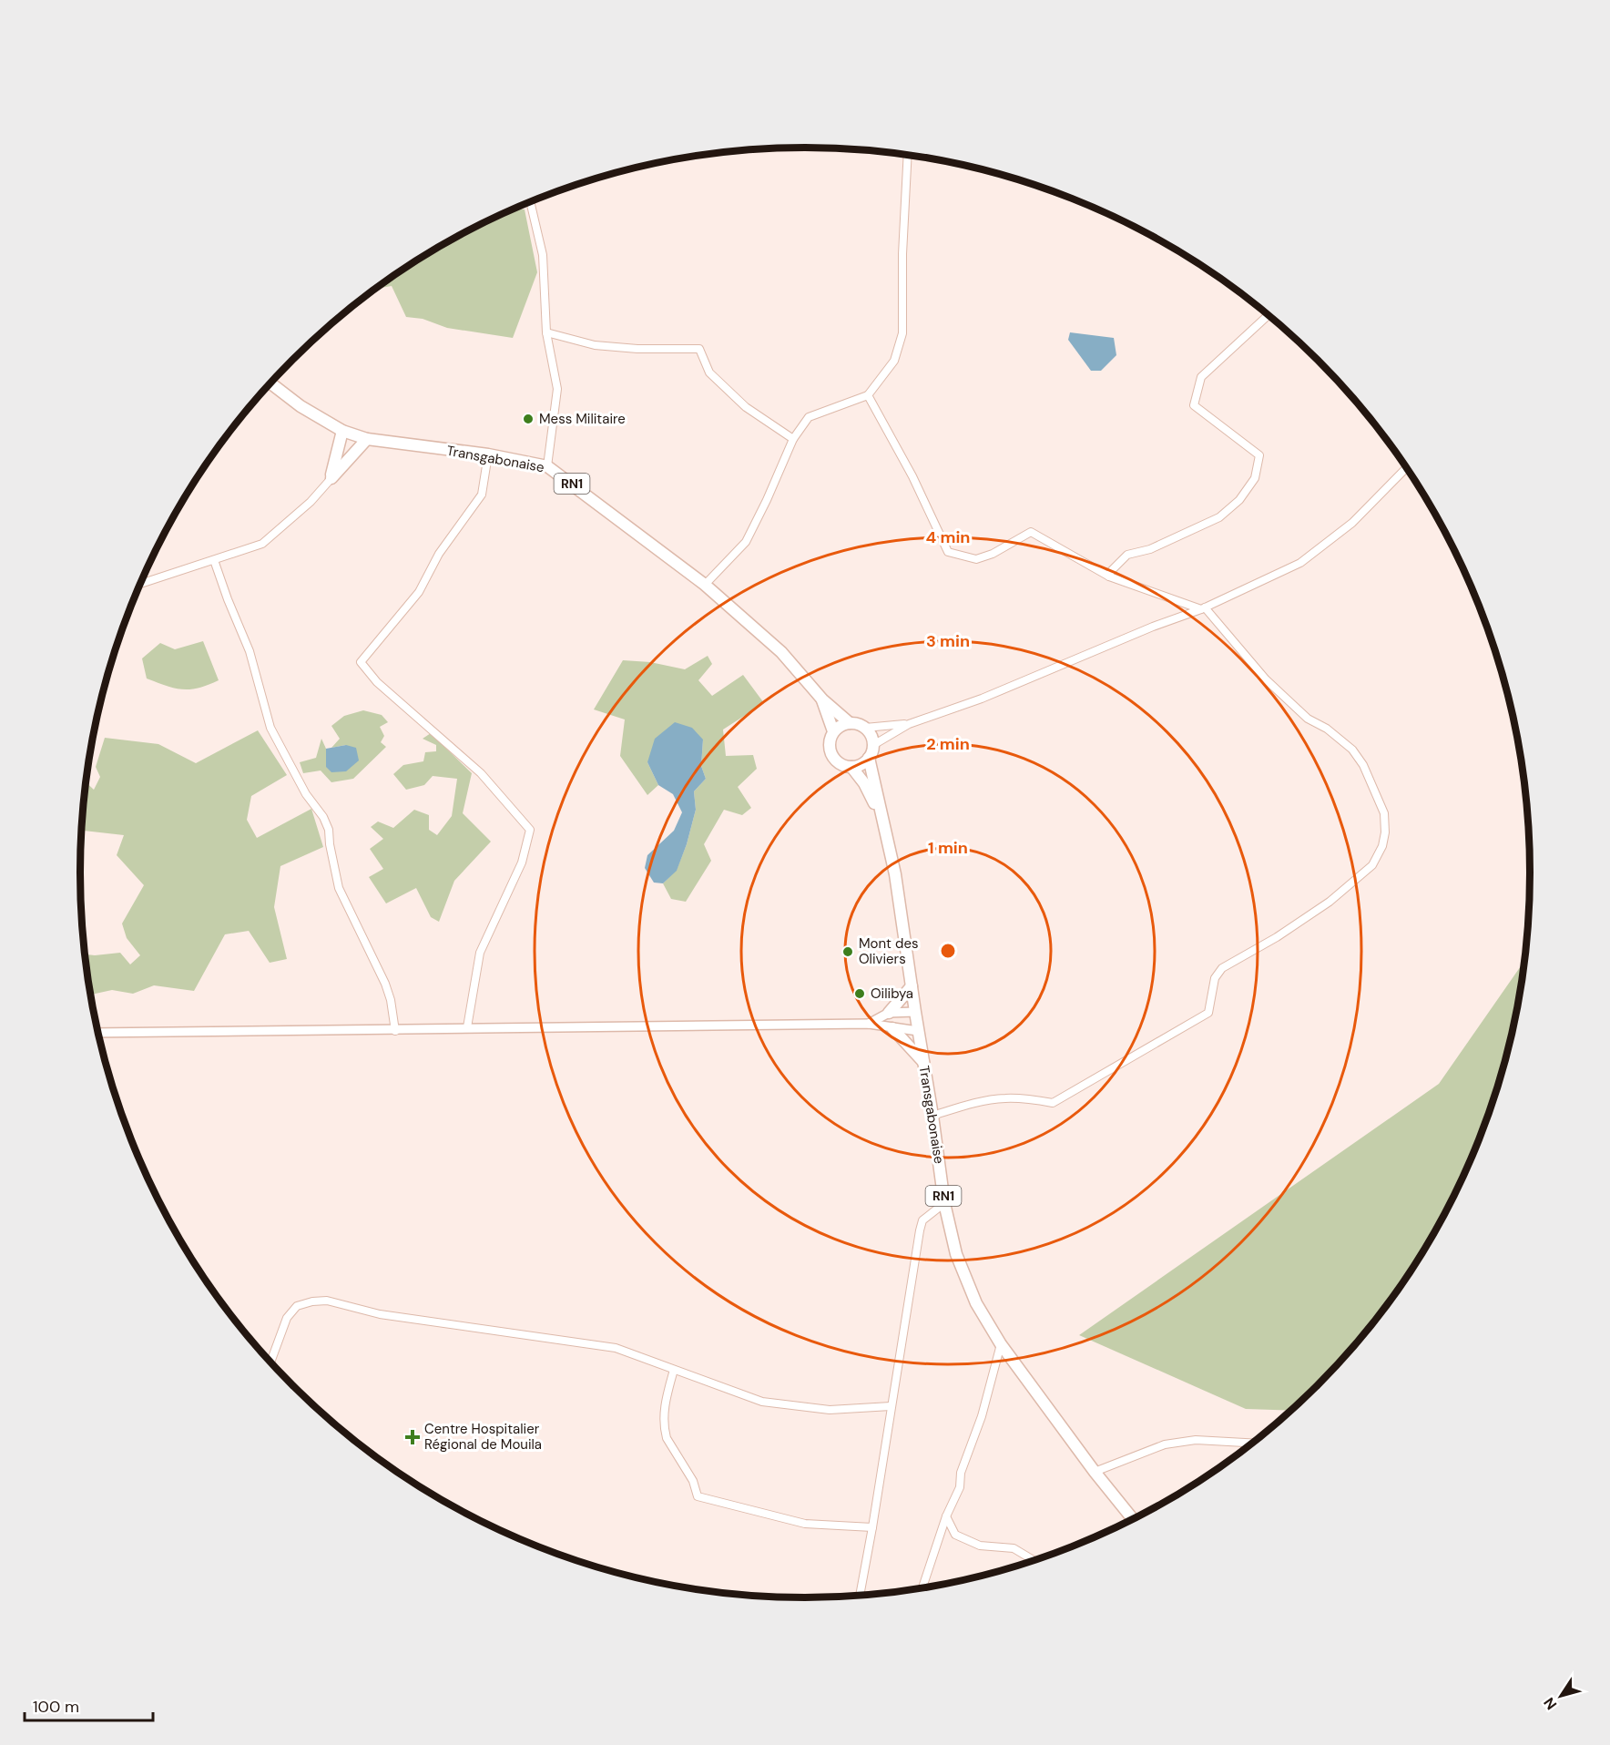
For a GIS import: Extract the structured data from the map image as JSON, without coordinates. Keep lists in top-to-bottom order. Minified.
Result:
{"streets":{"highway":["Transgabonaise","RN1"]},"places":{"other":["Mess Militaire","Mont des Oliviers","Oilibya"],"health":["Centre Hospitalier Régional de Mouila"]},"scale_bar":"100 m","north":"bottom left","rings":["4 min","3 min","2 min","1 min"]}
